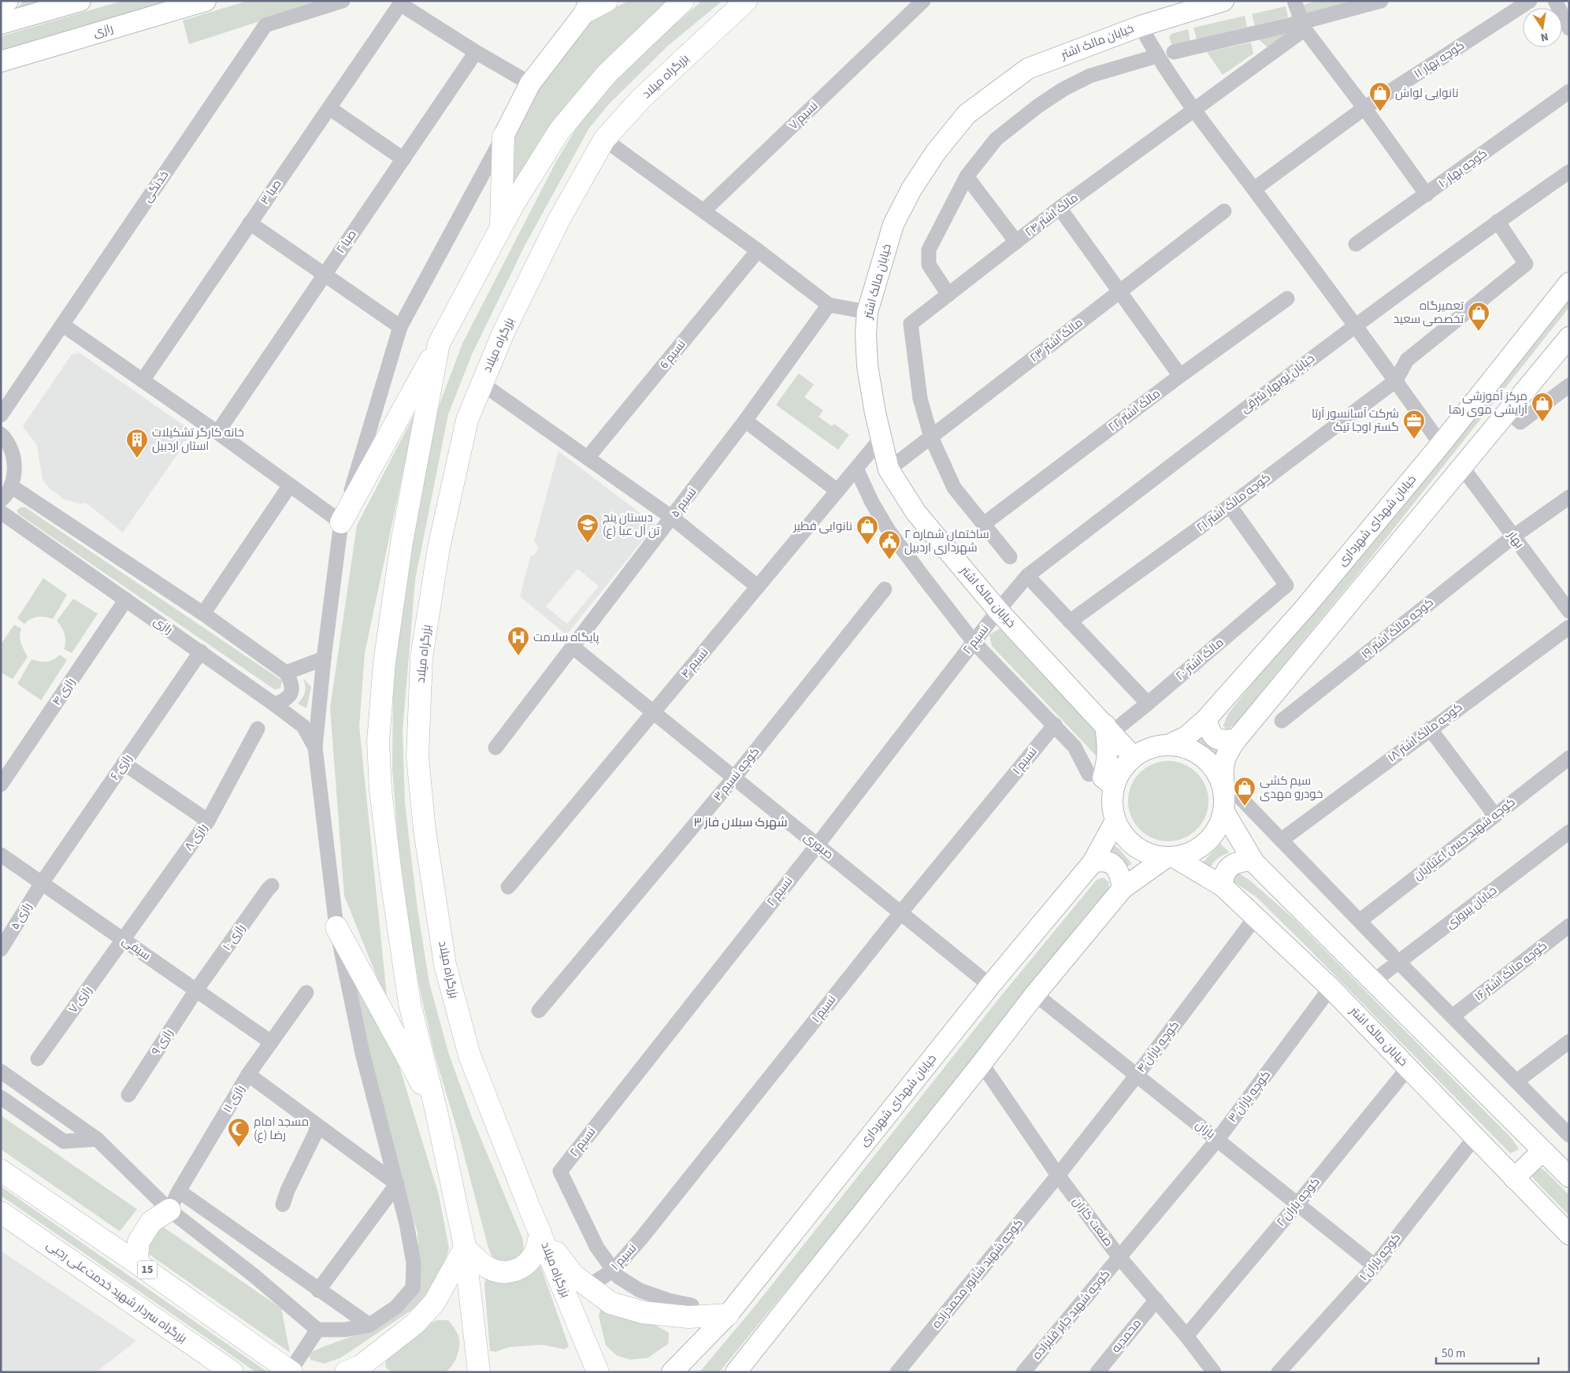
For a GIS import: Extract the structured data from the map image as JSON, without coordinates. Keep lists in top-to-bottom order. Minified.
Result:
{"streets":{"highway":["بزرگراه میلاد","15","بزرگراه سردار شهید خدمت‌علی رجبی"],"main road":["رازی","خیابان مالک اشتر","خیابان شهدای شهرداری"],"street":["کوچه بهار ۱۱","نسیم ۷","کوچه بهار ۱۰","خدنگی","صبا ۳","مالک اشتر ۲۴","صبا ۲","مالک اشتر ۲۳","نسیم 6","خیابان نوبهار شرقی","مالک اشتر ۲۲","نسیم ۵","کوچه مالک اشتر ۲۱","بهار","کوچه مالک اشتر ۱۹","نسیم ۲","مالک اشتر ۲۰","نسیم ۴","رازی ۴","کوچه مالک اشتر ۱۸","نسیم ۱","رازی ۶","کوچه نسیم ۳","رازی ۸","کوچه شهید حسن اعتباریان","صبوری","خیابان پیروزی","رازی ۵","رازی ۱۰","سیفی","کوچه مالک اشتر ۱۶","رازی ۷","رازی ۹","کوچه باران ۴","کوچه باران ۳","رازی ۱۱","باران","کوچه باران ۲","صنعت کاران","کوچه باران ۱","کوچه شهید شاپور محمدزاده","کوچه شهید جابر قلیزاده","محمدیه"]},"crossings":[["رازی","رازی ۴"],["رازی","رازی ۶"],["خیابان مالک اشتر","مالک اشتر ۲۳"],["خیابان مالک اشتر","خیابان نوبهار شرقی"],["خیابان مالک اشتر","خیابان شهدای شهرداری"],["خیابان مالک اشتر","نسیم ۲"],["خیابان مالک اشتر","مالک اشتر ۲۰"],["خیابان مالک اشتر","نسیم ۴"],["خیابان مالک اشتر","کوچه باران ۴"],["خیابان مالک اشتر","کوچه باران ۳"],["خیابان مالک اشتر","کوچه باران ۲"],["خیابان مالک اشتر","کوچه باران ۱"],["صبا ۳","صبا ۲"],["مالک اشتر ۲۴","مالک اشتر ۲۳"],["خیابان نوبهار شرقی","نسیم ۲"],["نسیم ۵","صبوری"],["کوچه مالک اشتر ۲۱","مالک اشتر ۲۰"],["خیابان شهدای شهرداری","صبوری"],["بهار","کوچه مالک اشتر ۱۹"],["نسیم ۲","نسیم ۱"],["نسیم ۲","صبوری"],["نسیم ۴","صبوری"],["نسیم ۱","صبوری"],["رازی ۶","رازی ۵"],["رازی ۶","سیفی"],["کوچه نسیم ۳","صبوری"],["رازی ۸","سیفی"],["رازی ۸","رازی ۷"],["رازی ۵","سیفی"],["رازی ۱۰","سیفی"],["رازی ۱۰","رازی ۹"],["سیفی","رازی ۷"],["سیفی","رازی ۹"],["سیفی","رازی ۱۱"],["کوچه باران ۴","باران"],["کوچه باران ۴","صنعت کاران"],["کوچه باران ۴","کوچه شهید شاپور محمدزاده"],["کوچه باران ۳","باران"],["کوچه باران ۳","صنعت کاران"],["کوچه باران ۳","کوچه شهید جابر قلیزاده"],["باران","کوچه باران ۲"],["باران","کوچه باران ۱"],["کوچه باران ۲","صنعت کاران"],["صنعت کاران","کوچه شهید شاپور محمدزاده"],["صنعت کاران","کوچه شهید جابر قلیزاده"],["صنعت کاران","محمدیه"]],"districts":["شهرک سبلان فاز ۳"],"places":{"shop":["نانوایی لواش","تعمیرگاه تخصصی سعید","مرکز آموزشی آرایشی موی رها","نانوایی فطیر","سیم کشی خودرو مهدی"],"office":["شرکت آسانسور آرتا گستر اوجا تیک"],"building":["خانه کارگر تشکیلات استان اردبیل"],"school or university":["دبستان پنج تن آل عبا (ع)"],"public building":["ساختمان شماره ۲ شهرداری اردبیل"],"hospital":["پایگاه سلامت"],"mosque":["مسجد امام رضا (ع)"]},"scale_bar":"50 m","north":"bottom"}
